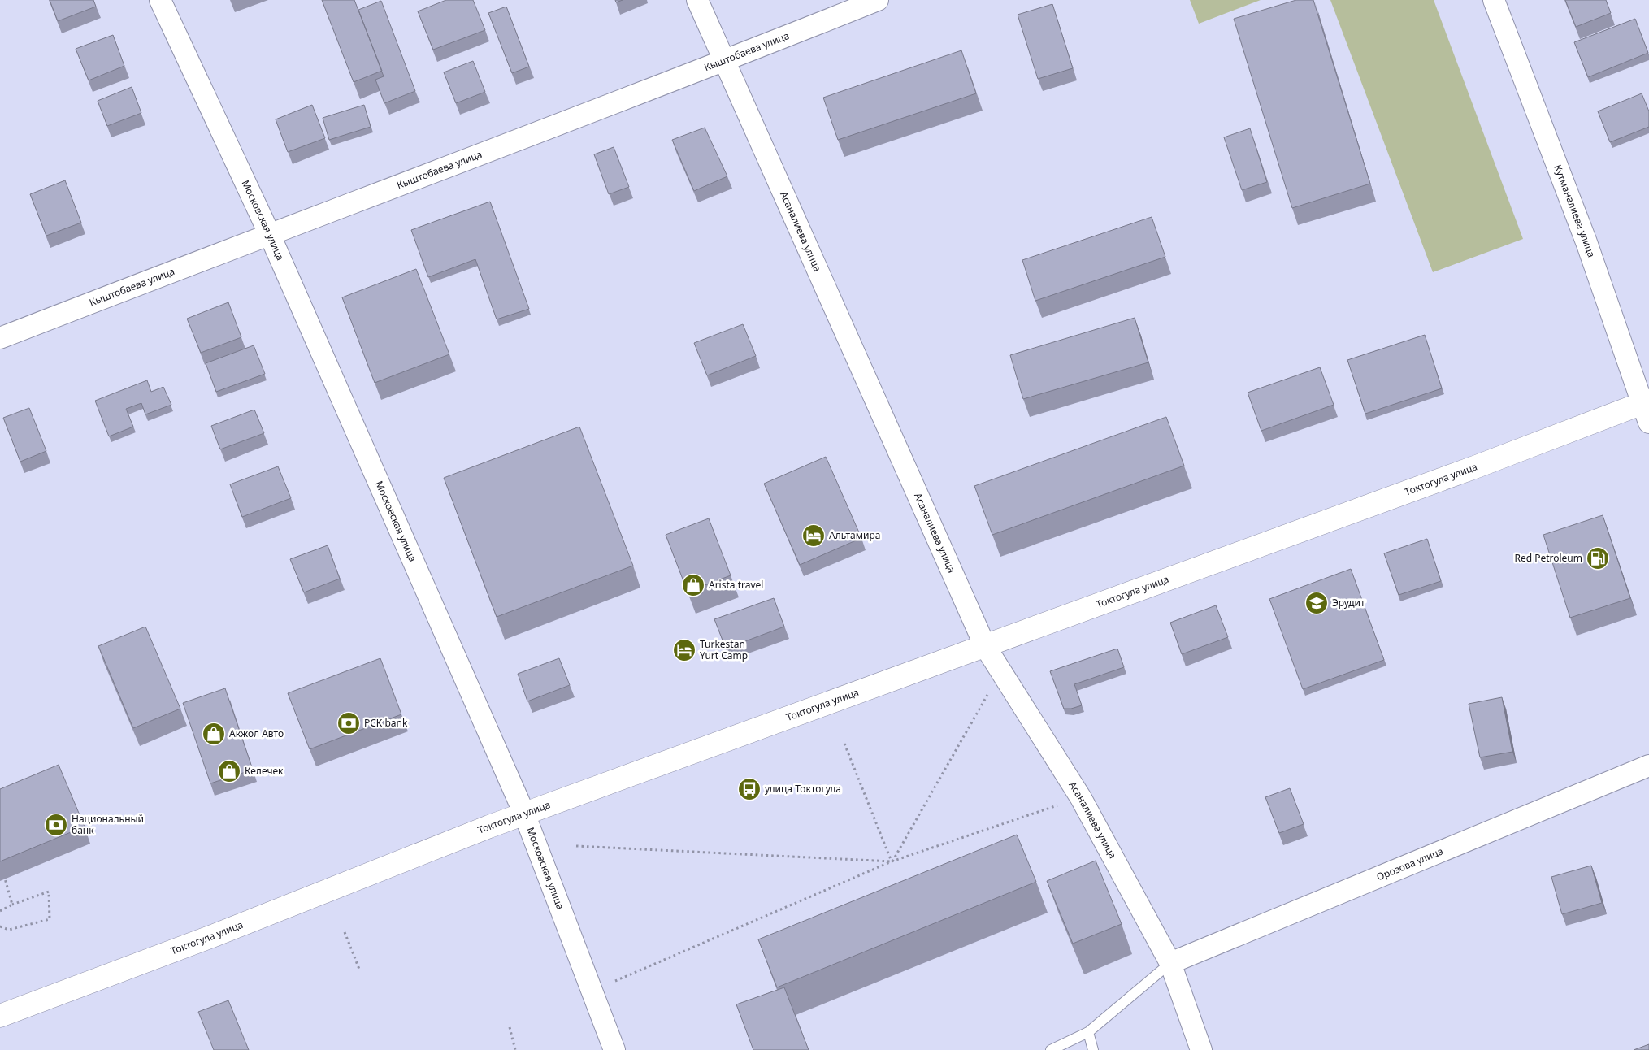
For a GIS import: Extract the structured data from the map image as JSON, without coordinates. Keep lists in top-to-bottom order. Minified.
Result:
{"streets":{"main road":["Токтогула улица"],"street":["Кыштобаева улица","Кутманалиева улица","Московская улица","Асаналиева улица","Орозова улица"]},"crossings":[["Кыштобаева улица","Московская улица"],["Кыштобаева улица","Асаналиева улица"],["Кутманалиева улица","Токтогула улица"],["Московская улица","Токтогула улица"],["Асаналиева улица","Токтогула улица"],["Асаналиева улица","Орозова улица"]],"places":{"hotel":["Альтамира","Turkestan Yurt Camp"],"fuel station":["Red Petroleum"],"shop":["Arista travel","Акжол Авто","Келечек"],"school or university":["Эрудит"],"bank":["PCK bank","Национальный банк"],"bus stop":["улица Токтогула"]}}
